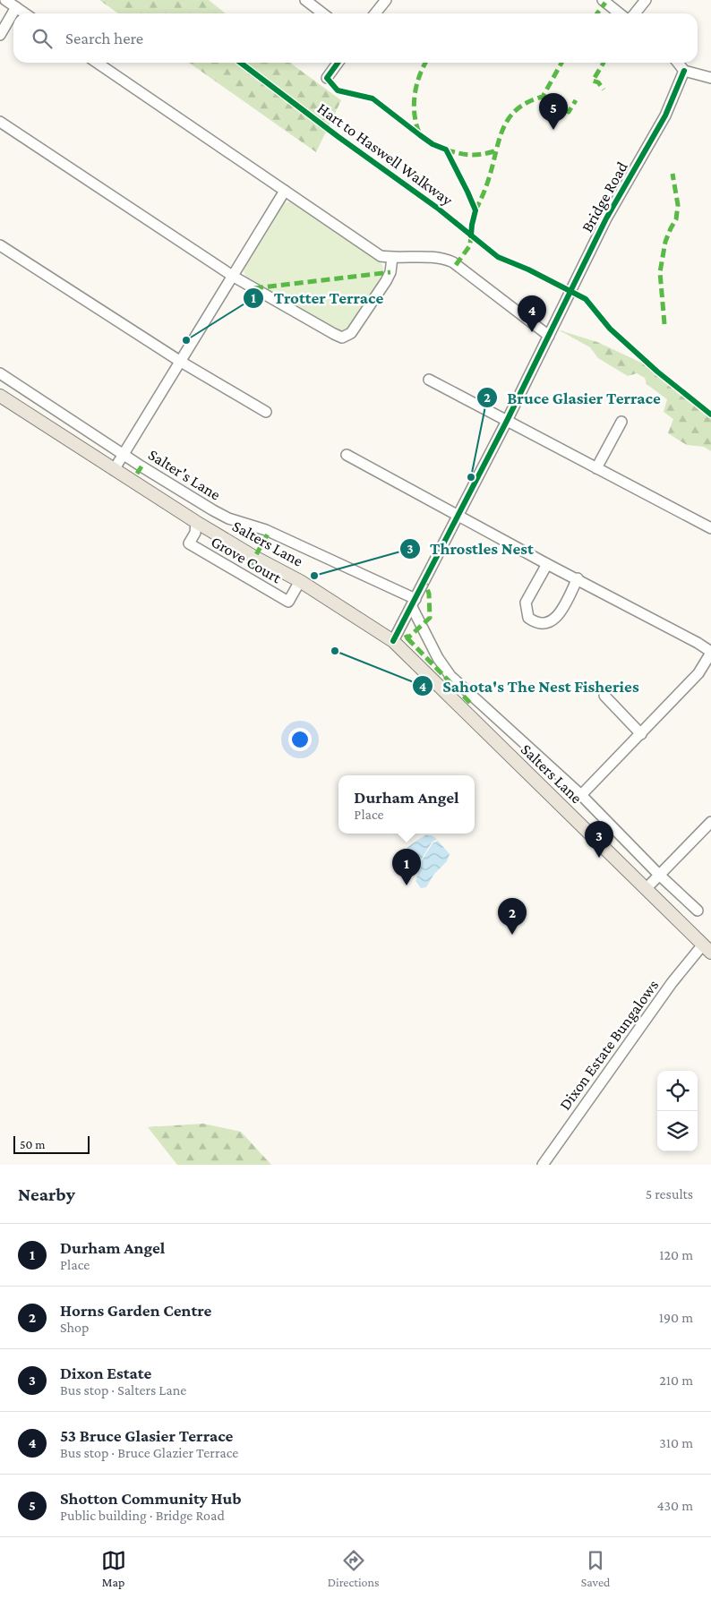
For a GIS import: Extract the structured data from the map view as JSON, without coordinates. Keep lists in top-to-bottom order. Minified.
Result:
{"streets":{"main road":["Salters Lane"],"street":["Bridge Road","Salter's Lane","Grove Court","Dixon Estate Bungalows"],"cycle path":["Hart to Haswell Walkway"]},"crossings":[["Bridge Road","Salter's Lane"],["Bridge Road","Salters Lane"],["Salters Lane","Grove Court"],["Salters Lane","Dixon Estate Bungalows"]],"places":["Trotter Terrace","Bruce Glasier Terrace","Throstles Nest","Sahota's The Nest Fisheries"],"scale_bar":"50 m","page":{"search":"Search here","pins":["5","4","3","1","2"],"popup":["Durham Angel","Place"],"scale":"50 m","heading":["Nearby","5 results"],"list":[{"mark":"1","name":"Durham Angel","note":"Place","value":"120 m"},{"mark":"2","name":"Horns Garden Centre","note":"Shop","value":"190 m"},{"mark":"3","name":"Dixon Estate","note":"Bus stop · Salters Lane","value":"210 m"},{"mark":"4","name":"53 Bruce Glasier Terrace","note":"Bus stop · Bruce Glazier Terrace","value":"310 m"},{"mark":"5","name":"Shotton Community Hub","note":"Public building · Bridge Road","value":"430 m"}],"nav":["Map","Directions","Saved"]}}
